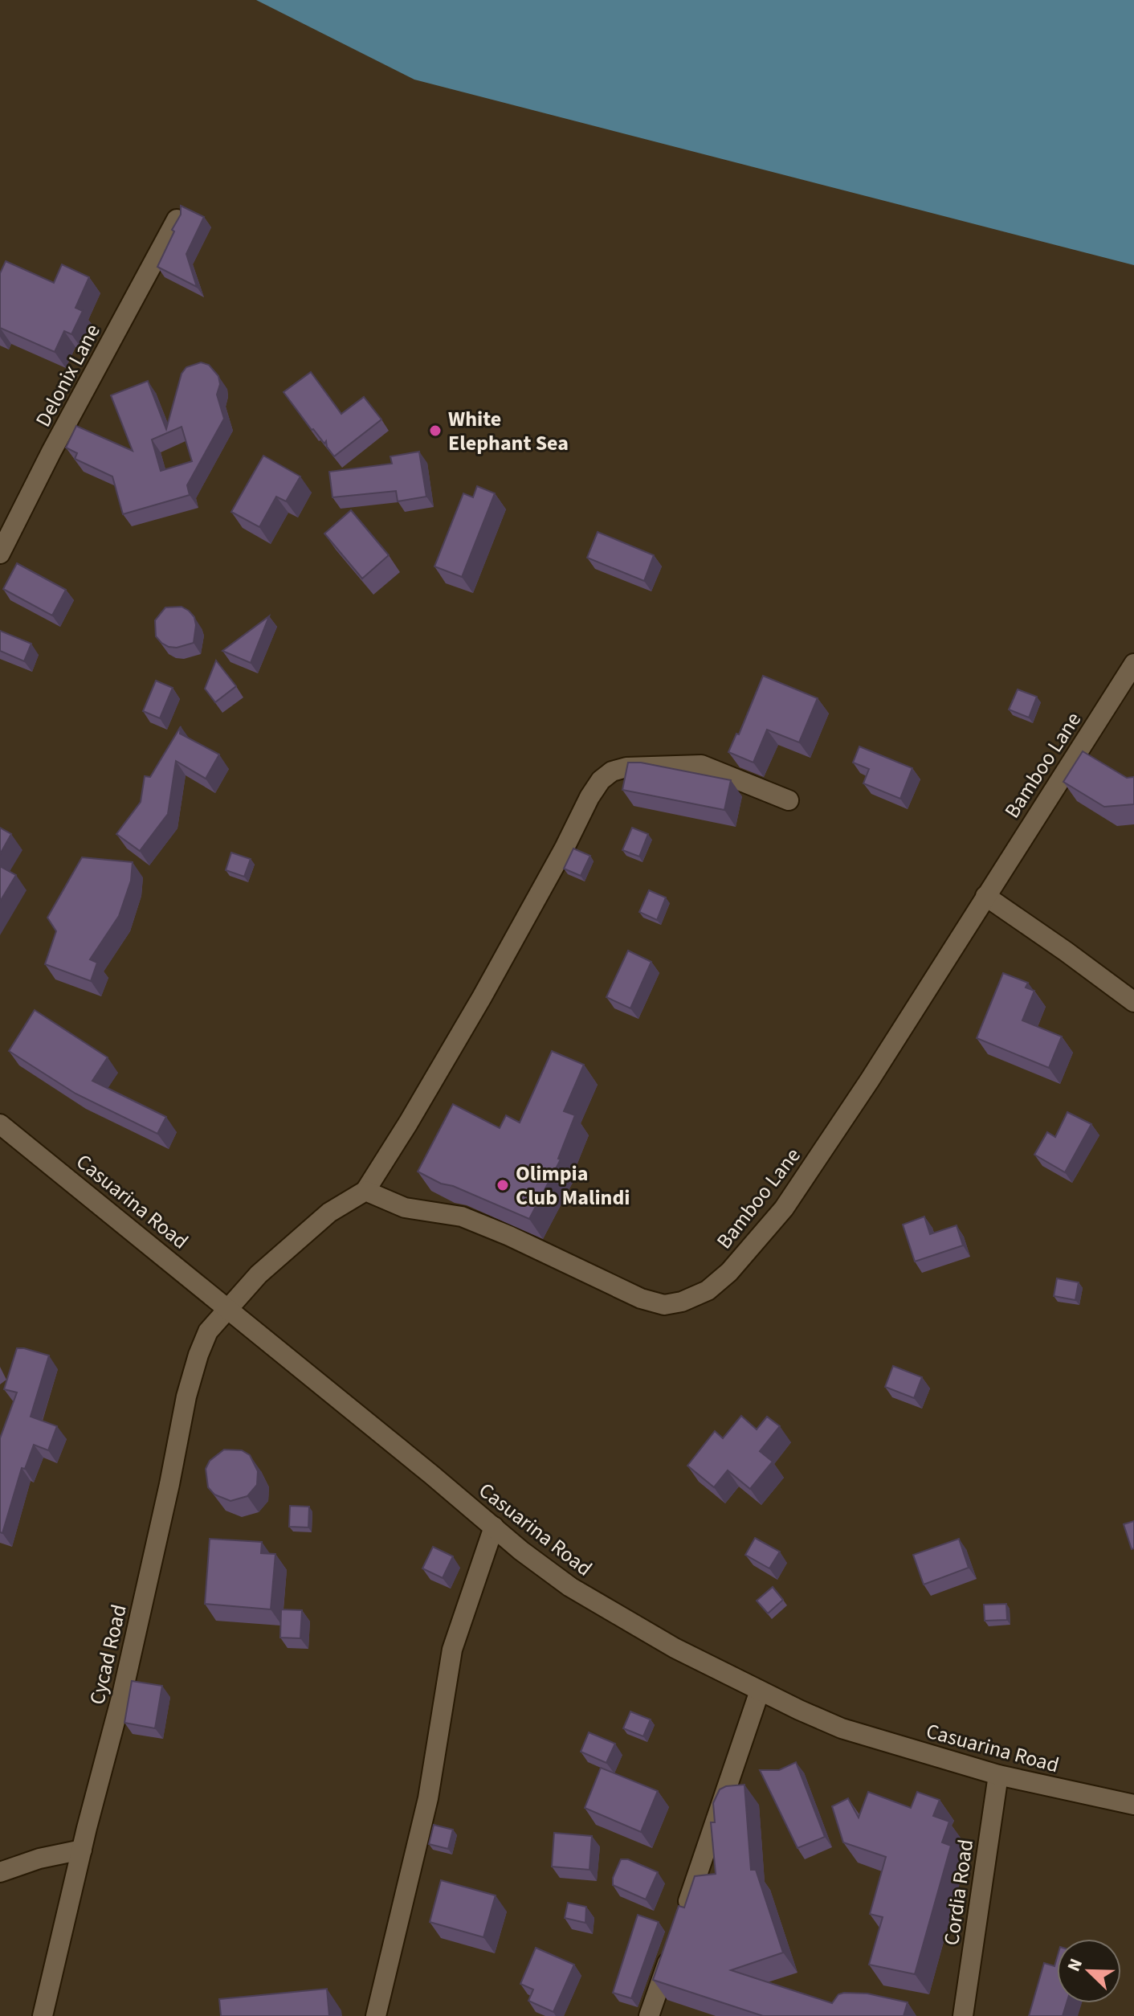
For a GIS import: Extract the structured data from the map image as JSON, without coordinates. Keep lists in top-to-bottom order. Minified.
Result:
{"streets":{"street":["Delonix Lane","Bamboo Lane","Casuarina Road","Cycad Road","Cordia Road"]},"crossings":[["Casuarina Road","Cycad Road"],["Casuarina Road","Cordia Road"]],"places":["White Elephant Sea","Olimpia Club Malindi"],"north":"top left"}
